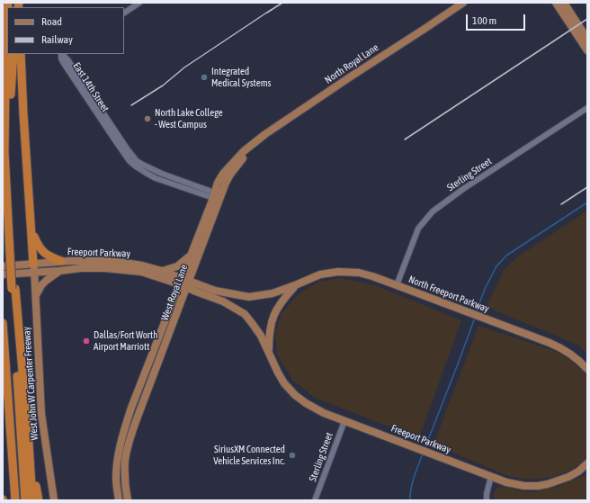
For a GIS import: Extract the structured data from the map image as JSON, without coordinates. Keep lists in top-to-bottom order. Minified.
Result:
{"streets":{"highway":["West John W Carpenter Freeway"],"main road":["North Royal Lane","Freeport Parkway","West Royal Lane","North Freeport Parkway"],"street":["East 14th Street","Sterling Street"]},"crossings":[["North Royal Lane","East 14th Street"],["North Royal Lane","Freeport Parkway"],["North Royal Lane","West Royal Lane"],["East 14th Street","West Royal Lane"],["Sterling Street","Freeport Parkway"],["Sterling Street","North Freeport Parkway"],["Freeport Parkway","West Royal Lane"],["Freeport Parkway","North Freeport Parkway"],["Freeport Parkway","West John W Carpenter Freeway"]],"places":["Integrated Medical Systems","North Lake College - West Campus","Dallas/Fort Worth Airport Marriott","SiriusXM Connected Vehicle Services Inc."],"legend":["Road","Railway"],"scale_bar":"100 m"}
